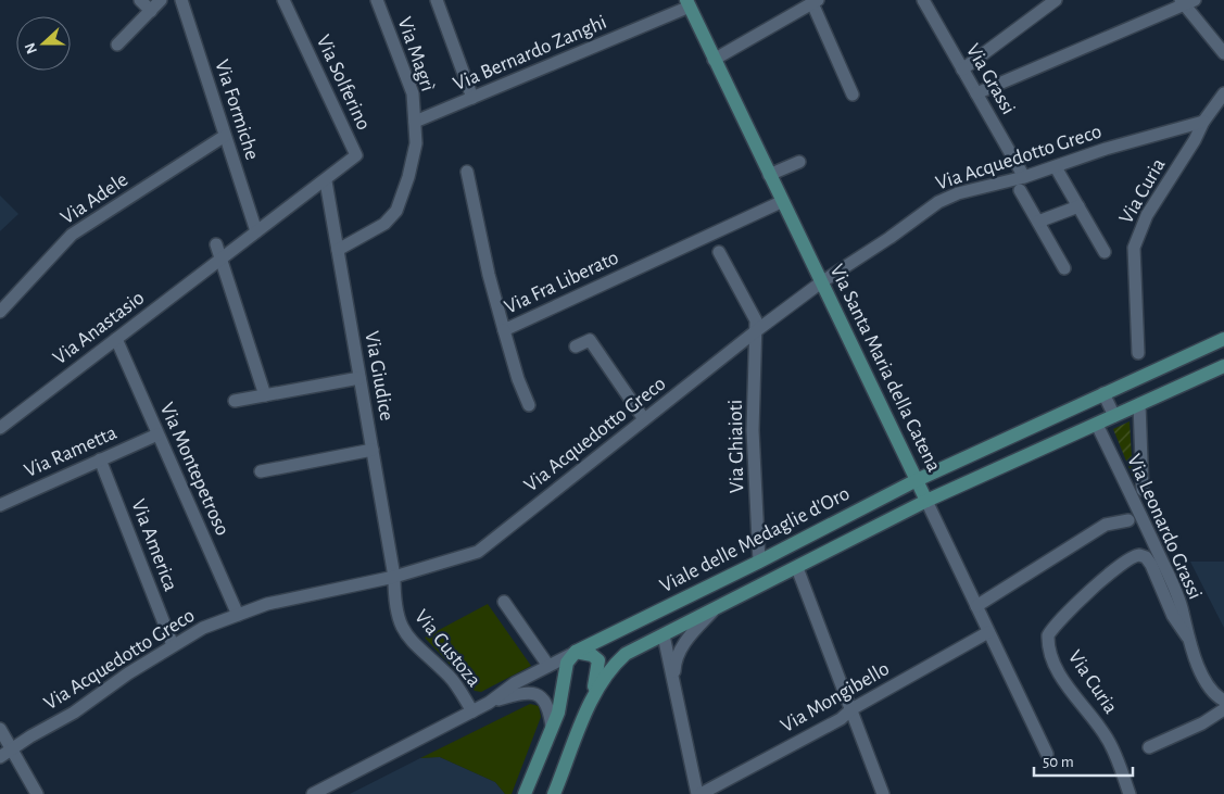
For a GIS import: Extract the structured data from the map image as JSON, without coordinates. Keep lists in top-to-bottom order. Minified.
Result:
{"streets":{"main road":["Via Santa Maria della Catena","Viale delle Medaglie d'Oro"],"street":["Via Bernardo Zanghi","Via Magrì","Via Grassi","Via Solferino","Via Formiche","Via Acquedotto Greco","Via Curia","Via Adele","Via Fra Liberato","Via Anastasio","Via Giudice","Via Ghiaioti","Via Rametta","Via Montepetroso","Via Leonardo Grassi","Via America","Via Custoza","Via Mongibello"]},"crossings":[["Via Bernardo Zanghi","Via Magrì"],["Via Bernardo Zanghi","Via Santa Maria della Catena"],["Via Magrì","Via Giudice"],["Via Grassi","Via Acquedotto Greco"],["Via Solferino","Via Formiche"],["Via Solferino","Via Anastasio"],["Via Solferino","Via Giudice"],["Via Formiche","Via Adele"],["Via Formiche","Via Anastasio"],["Via Acquedotto Greco","Via Curia"],["Via Acquedotto Greco","Via Santa Maria della Catena"],["Via Acquedotto Greco","Via Giudice"],["Via Acquedotto Greco","Via Ghiaioti"],["Via Acquedotto Greco","Via Montepetroso"],["Via Acquedotto Greco","Via America"],["Via Acquedotto Greco","Via Custoza"],["Via Curia","Via Leonardo Grassi"],["Via Fra Liberato","Via Santa Maria della Catena"],["Via Anastasio","Via Montepetroso"],["Via Santa Maria della Catena","Viale delle Medaglie d'Oro"],["Via Santa Maria della Catena","Via Mongibello"],["Via Giudice","Via Custoza"],["Via Ghiaioti","Viale delle Medaglie d'Oro"],["Via Rametta","Via Montepetroso"],["Via Rametta","Via America"],["Viale delle Medaglie d'Oro","Via Custoza"]],"scale_bar":"50 m","north":"left"}
